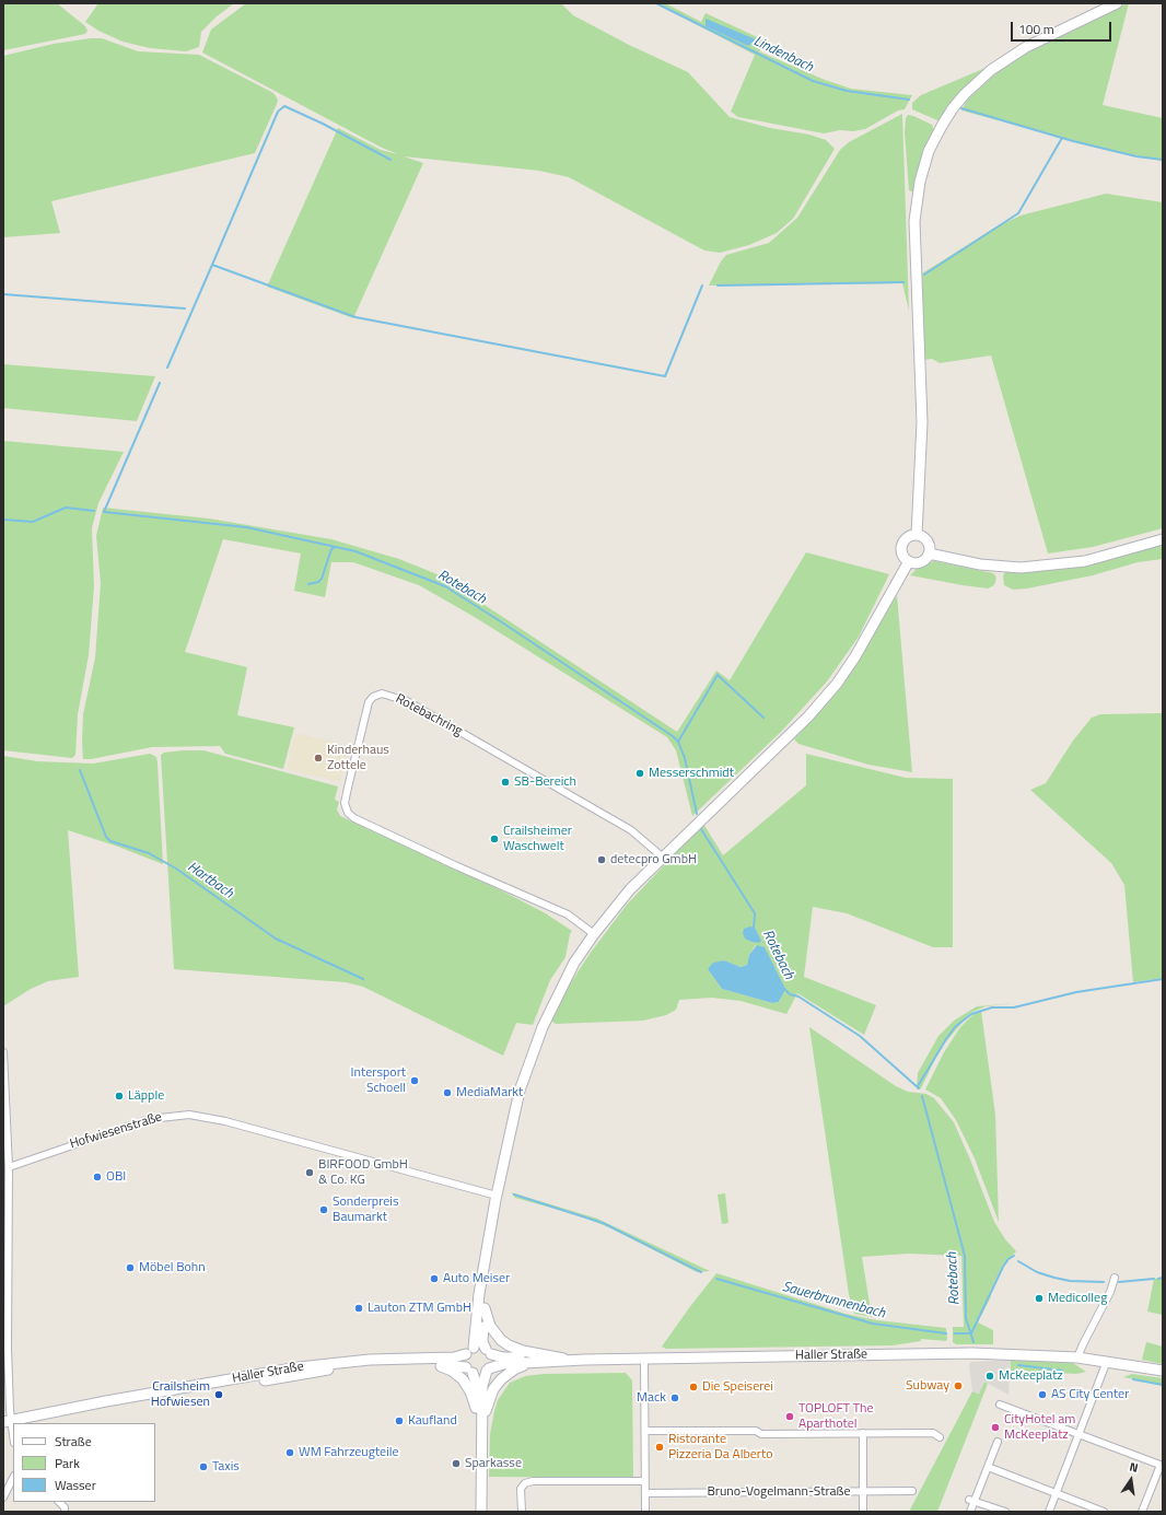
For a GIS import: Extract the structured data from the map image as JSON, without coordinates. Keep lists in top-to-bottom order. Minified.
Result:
{"streets":{"main road":["Haller Straße"],"street":["Rotebachring","Hofwiesenstraße","Bruno-Vogelmann-Straße"]},"water":["Lindenbach","Rotebach","Hartbach","Sauerbrunnenbach"],"places":["Kinderhaus Zottele","Messerschmidt","SB-Bereich","Crailsheimer Waschwelt","detecpro GmbH","Intersport Schoell","MediaMarkt","Läpple","BIRFOOD GmbH & Co. KG","OBI","Sonderpreis Baumarkt","Möbel Bohn","Auto Meiser","Medicolleg","Lauton ZTM GmbH","McKeeplatz","Subway","Die Speiserei","Crailsheim Hofwiesen","AS City Center","Mack","TOPLOFT The Aparthotel","Kaufland","CityHotel am McKeeplatz","Ristorante Pizzeria Da Alberto","WM Fahrzeugteile","Sparkasse","Taxis"],"legend":["Straße","Park","Wasser"],"scale_bar":"100 m","north":"top"}
